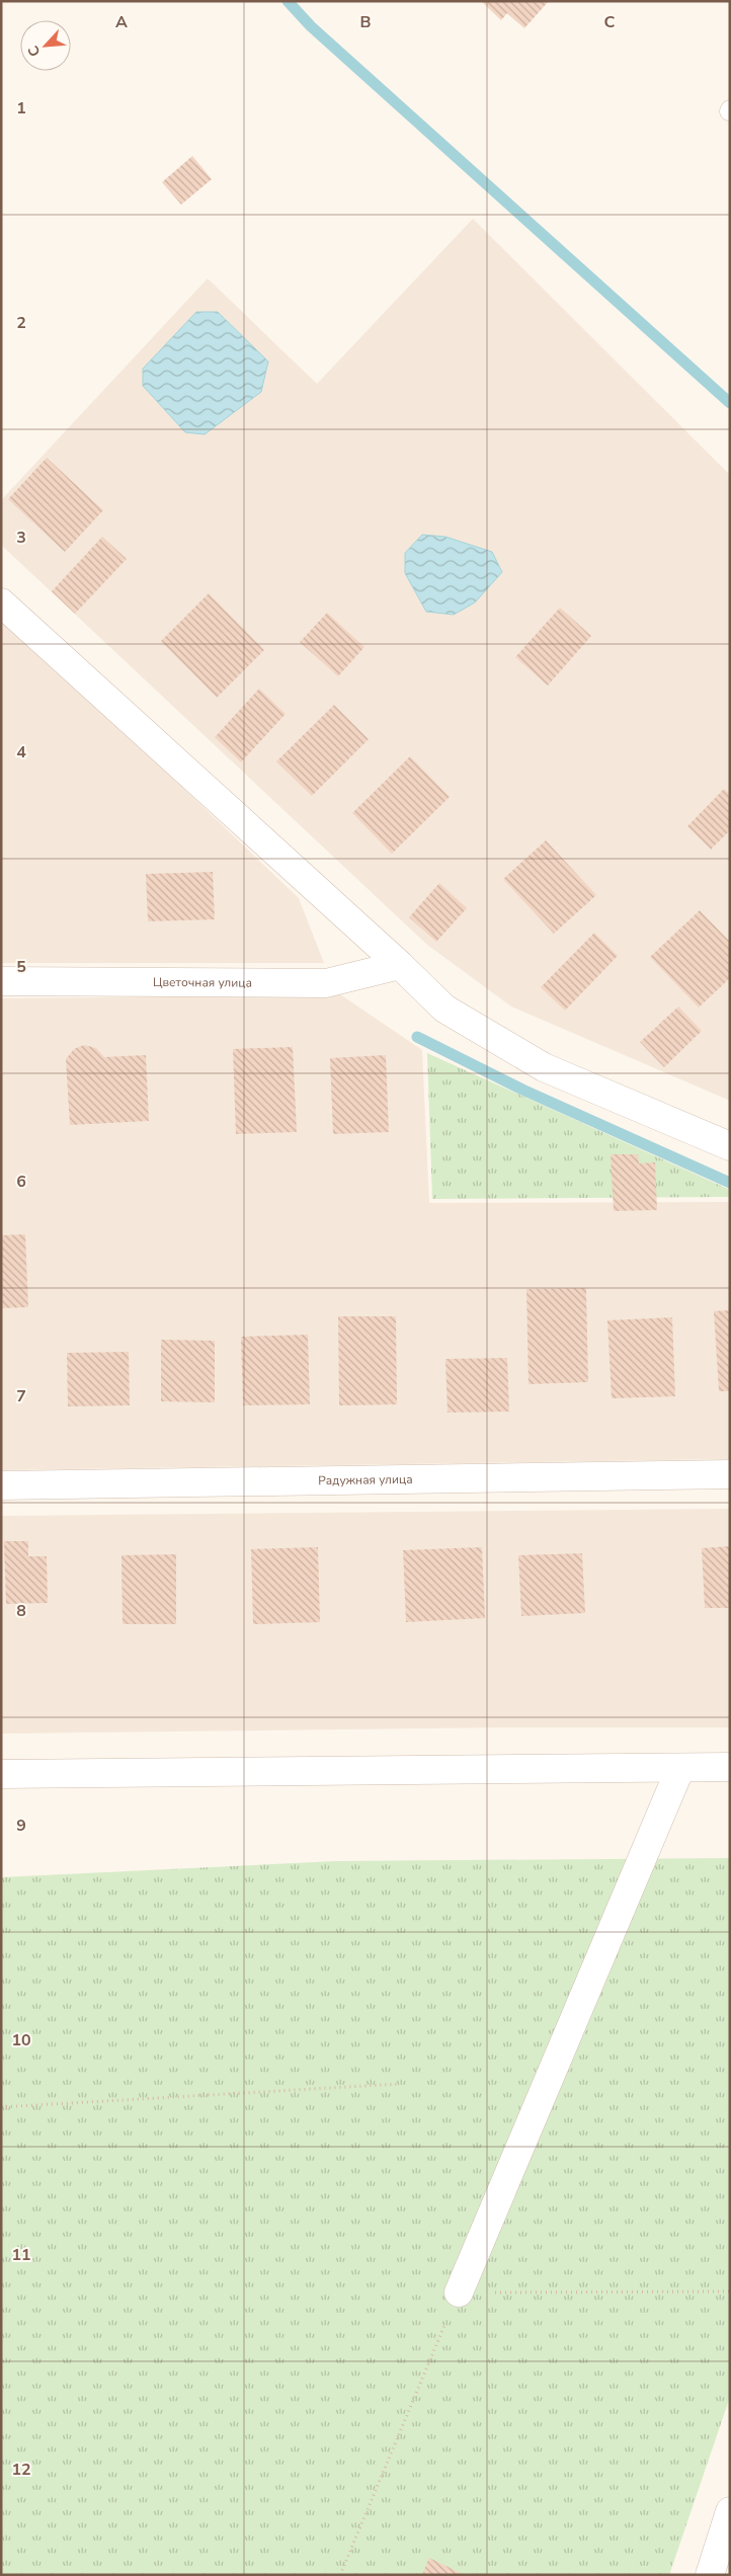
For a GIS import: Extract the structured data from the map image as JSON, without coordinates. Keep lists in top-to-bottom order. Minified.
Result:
{"streets":{"street":["Цветочная улица","Радужная улица"]},"north":"bottom left","grid":{"columns":["A","B","C"],"rows":["1","2","3","4","5","6","7","8","9","10","11","12"]}}
